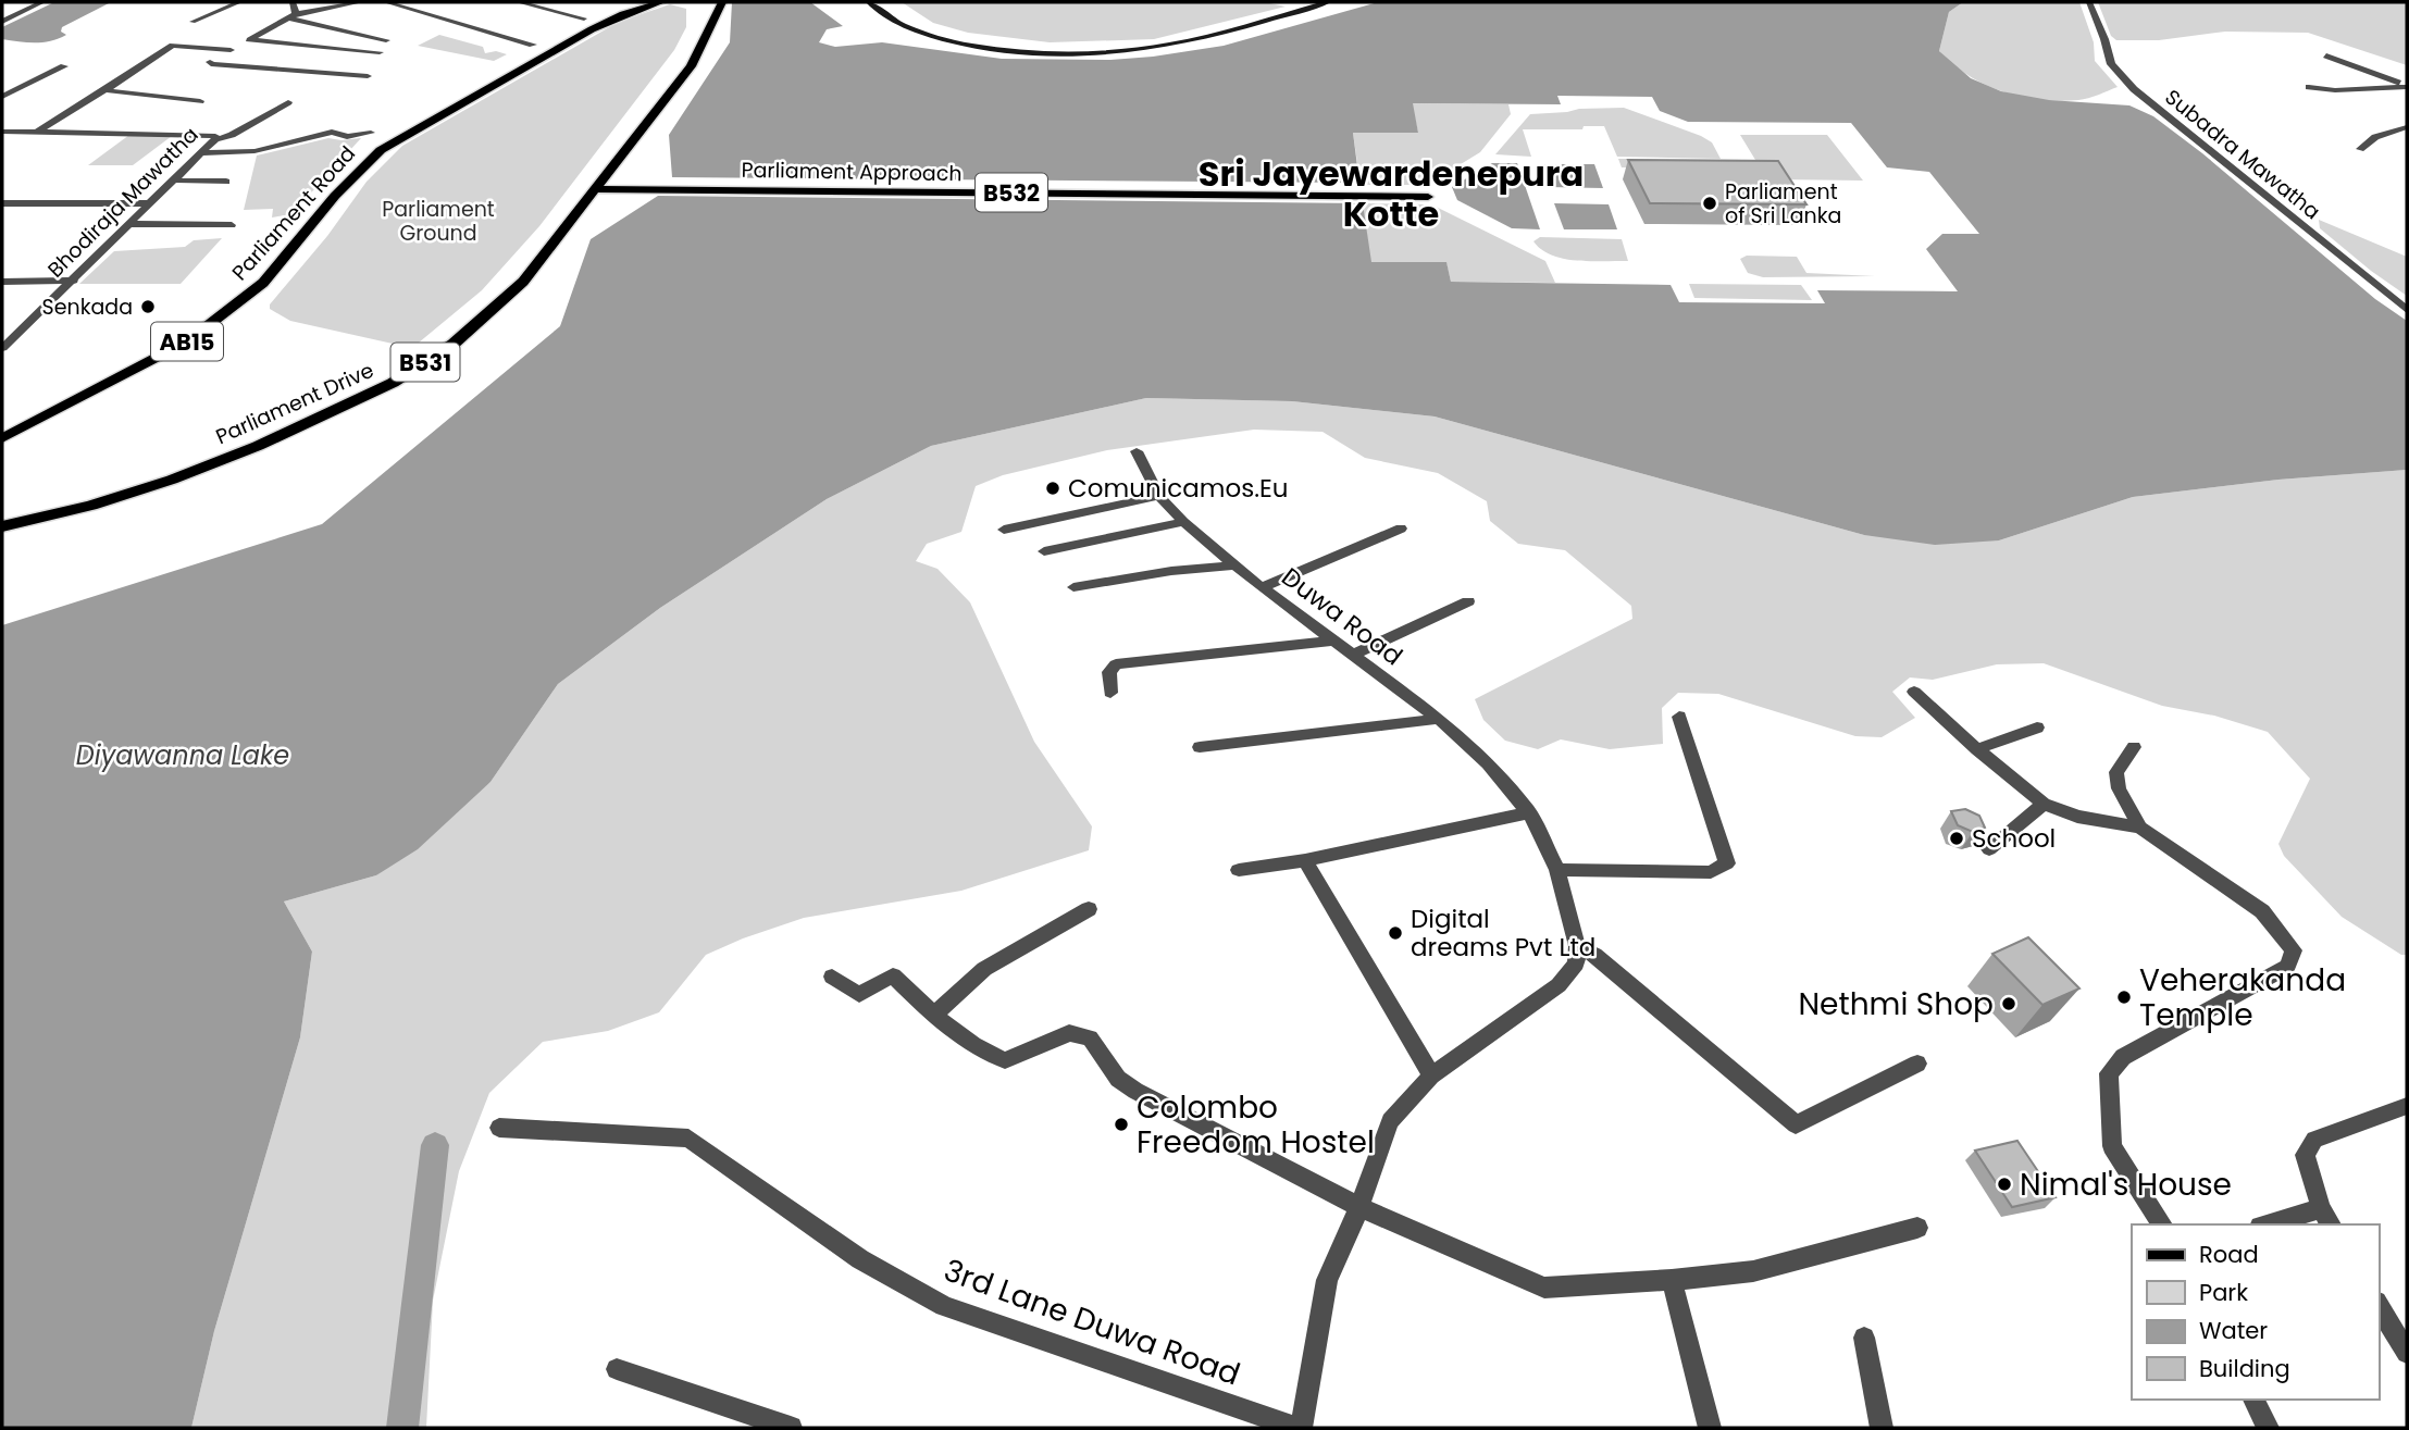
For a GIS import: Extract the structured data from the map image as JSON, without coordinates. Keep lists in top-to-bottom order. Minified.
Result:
{"streets":{"main road":["Parliament Approach","B532","Parliament Road","AB15","B531","Parliament Drive"],"street":["Subadra Mawatha","Bhodiraja Mawatha","Duwa Road","3rd Lane Duwa Road"]},"crossings":[["Parliament Approach","Parliament Drive"]],"districts":["Sri Jayewardenepura Kotte"],"water":["Diyawanna Lake"],"parks":["Parliament Ground"],"places":["Parliament of Sri Lanka","Senkada","Comunicamos.Eu","School","Digital dreams Pvt Ltd","Veherakanda Temple","Nethmi Shop","Colombo Freedom Hostel","Nimal's House"],"legend":["Road","Park","Water","Building"]}
